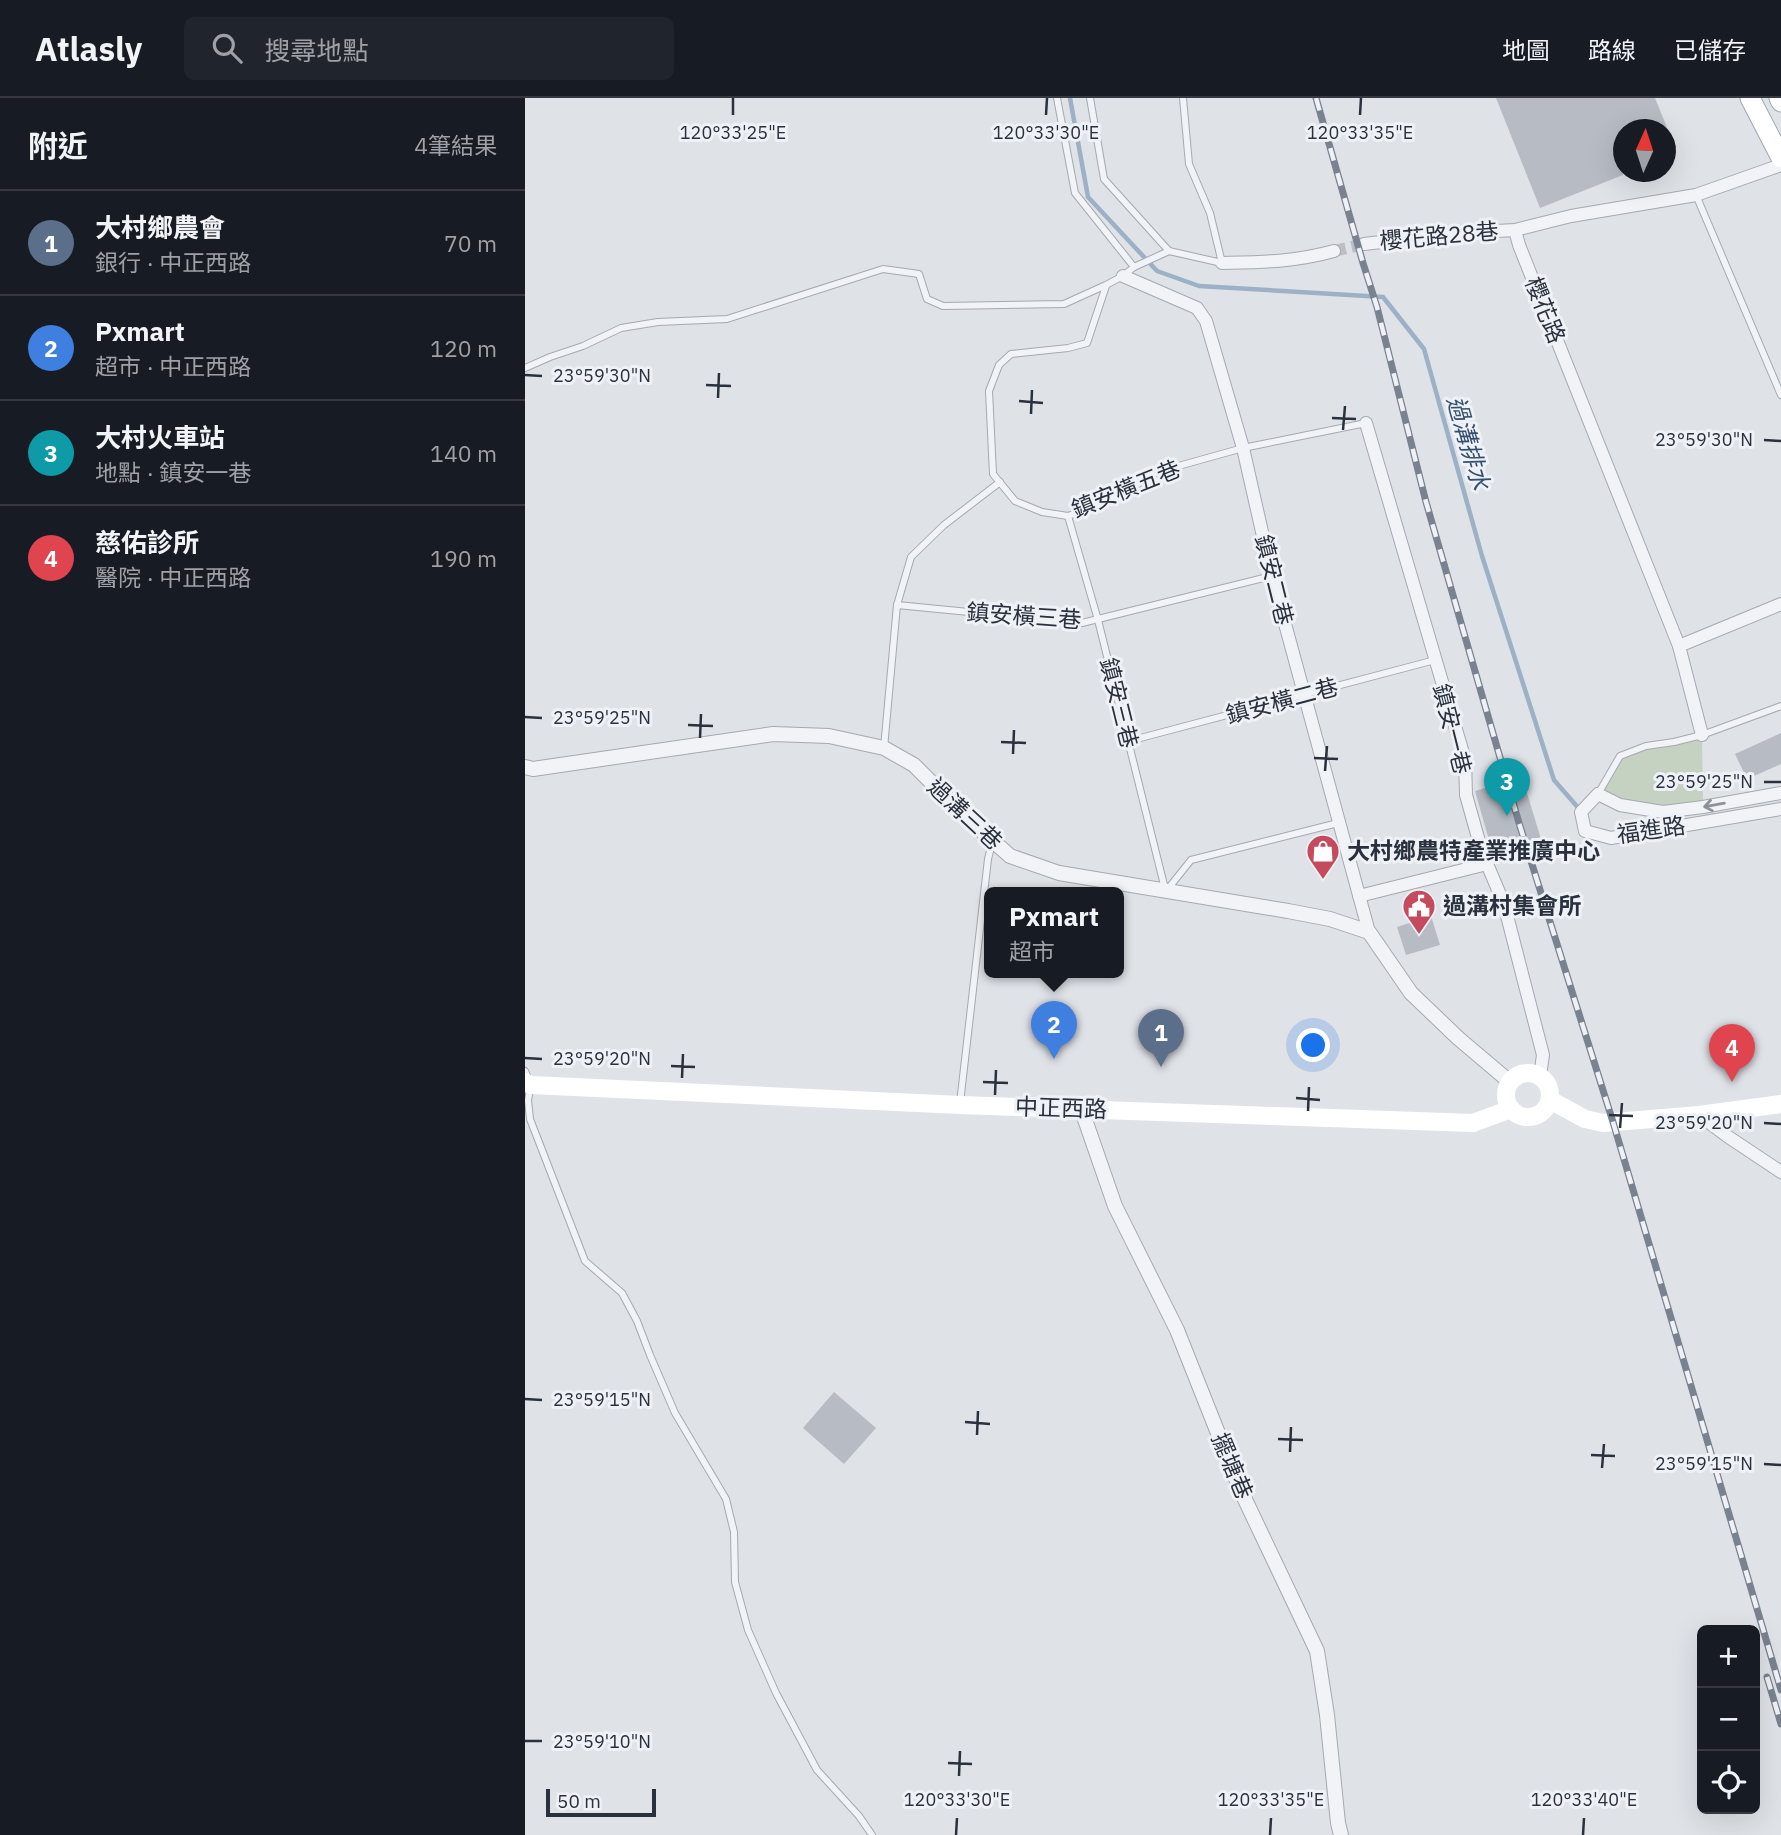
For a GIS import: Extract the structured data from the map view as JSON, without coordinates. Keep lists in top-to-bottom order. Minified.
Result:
{"streets":{"main road":["中正西路"],"street":["櫻花路28巷","櫻花路","鎮安二巷","鎮安一巷","過溝三巷","福進路","擺塘巷"],"lane":["鎮安橫五巷","鎮安橫三巷","鎮安橫二巷","鎮安三巷"]},"crossings":[["櫻花路28巷","櫻花路"],["鎮安橫五巷","鎮安二巷"],["鎮安橫五巷","鎮安三巷"],["鎮安橫五巷","鎮安一巷"],["鎮安二巷","鎮安橫三巷"],["鎮安二巷","鎮安橫二巷"],["鎮安二巷","過溝三巷"],["鎮安橫三巷","鎮安三巷"],["鎮安橫二巷","鎮安三巷"],["鎮安橫二巷","鎮安一巷"],["鎮安三巷","過溝三巷"],["鎮安一巷","中正西路"],["中正西路","擺塘巷"]],"one_way":["福進路"],"water":["過溝排水"],"places":{"shop":["大村鄉農特產業推廣中心"],"public building":["過溝村集會所"]},"scale_bar":"50 m","north":"top","page":{"header":"Atlasly","search":"搜尋地點","nav":["地圖","路線","已儲存"],"heading":["附近","4筆結果"],"list":[{"mark":"1","name":"大村鄉農會","note":"銀行 · 中正西路","value":"70 m"},{"mark":"2","name":"Pxmart","note":"超市 · 中正西路","value":"120 m"},{"mark":"3","name":"大村火車站","note":"地點 · 鎮安一巷","value":"140 m"},{"mark":"4","name":"慈佑診所","note":"醫院 · 中正西路","value":"190 m"}],"pins":["3","2","1","4"],"popup":["Pxmart","超市"],"map_buttons":["+","−"],"scale":"50 m"},"coordinates":["120°33'25\"E","120°33'30\"E","120°33'35\"E","23°59'30\"N","23°59'25\"N","23°59'20\"N","23°59'15\"N","23°59'10\"N","120°33'40\"E"]}
